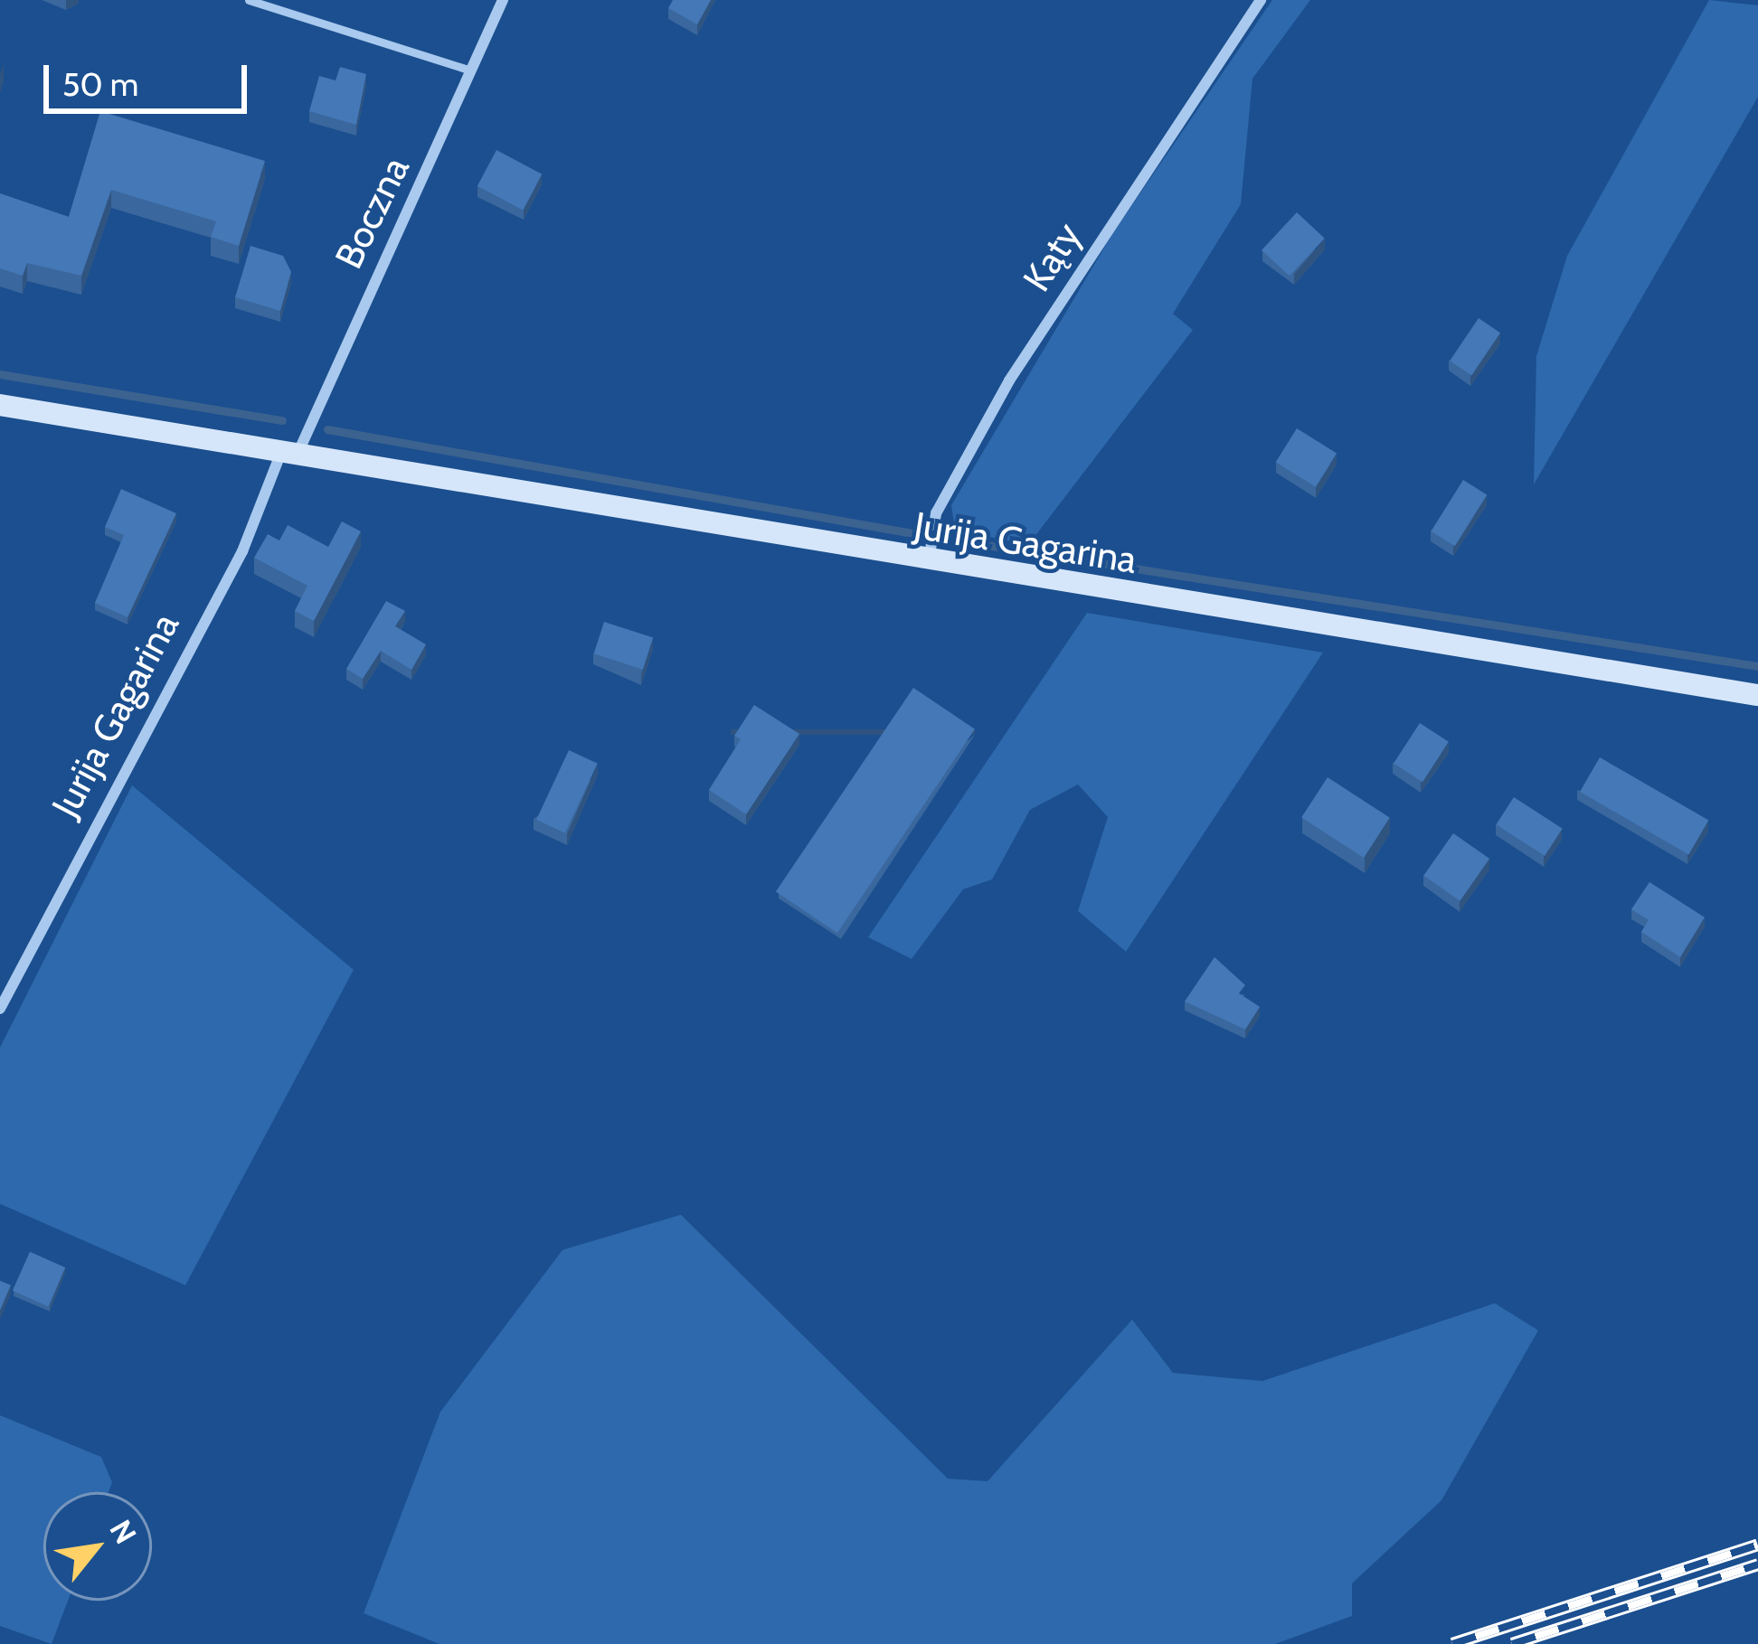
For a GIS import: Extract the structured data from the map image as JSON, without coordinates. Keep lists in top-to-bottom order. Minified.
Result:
{"streets":{"street":["Boczna","Kąty","Jurija Gagarina"]},"crossings":[["Boczna","Jurija Gagarina"],["Kąty","Jurija Gagarina"]],"scale_bar":"50 m","north":"top right"}
